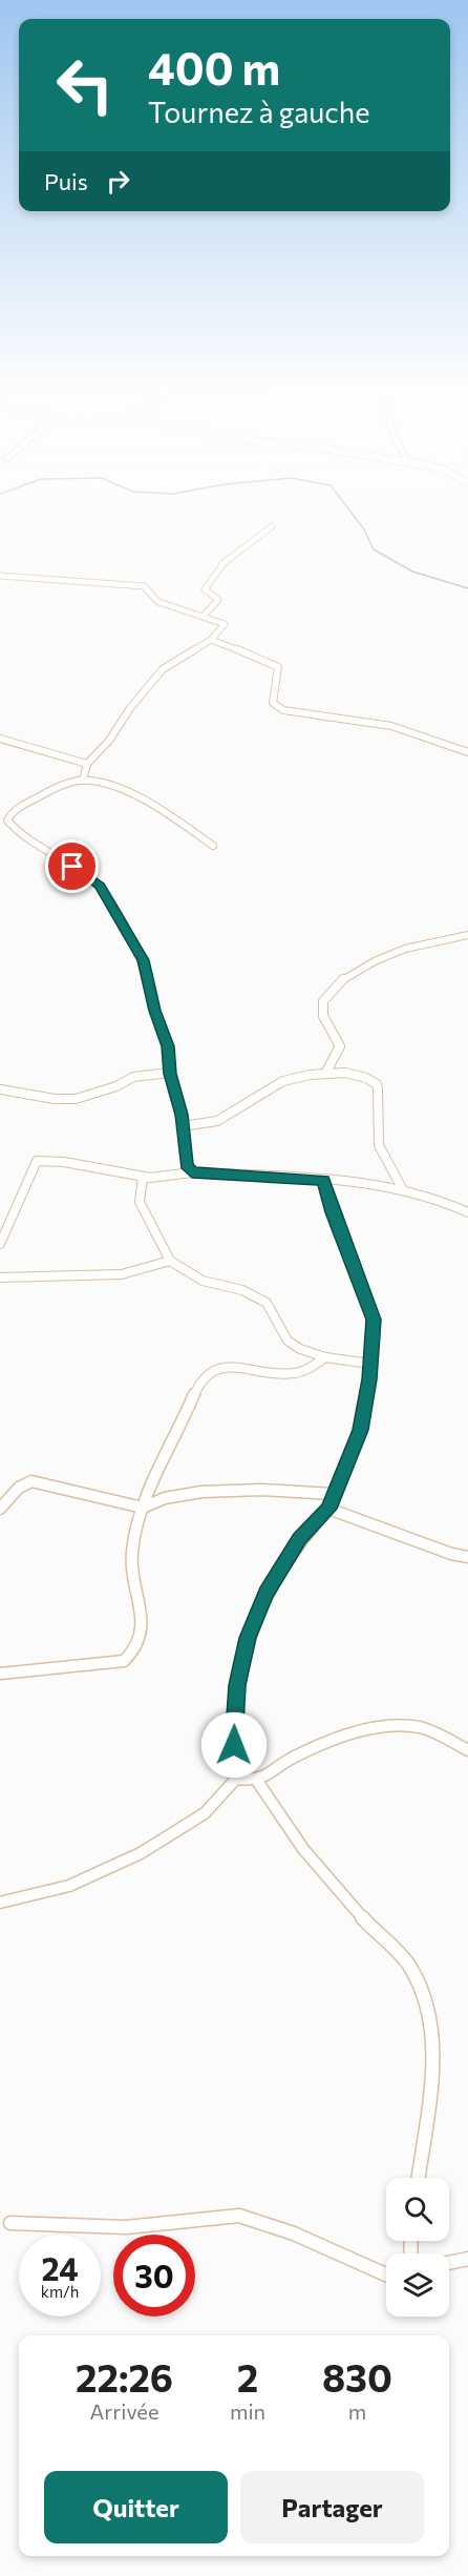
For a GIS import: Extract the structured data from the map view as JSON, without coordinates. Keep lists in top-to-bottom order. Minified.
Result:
{"page":{"turn":["400 m","Tournez à gauche"],"then":"Puis","speed":"24 km/h","limit":"30","eta":["22:26","Arrivée","2","min","830","m"],"buttons":["Quitter","Partager"]}}
